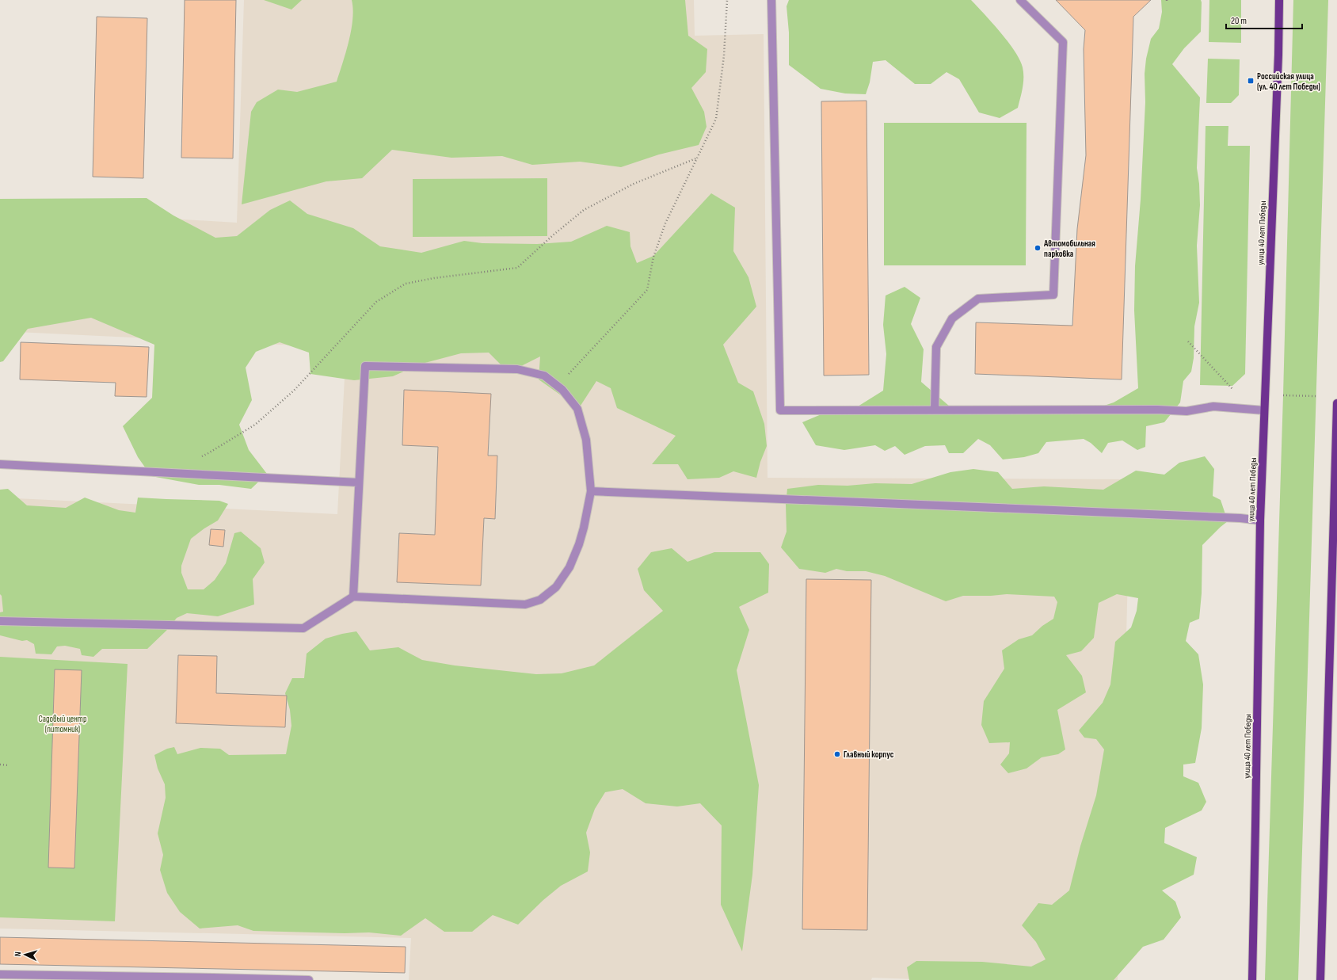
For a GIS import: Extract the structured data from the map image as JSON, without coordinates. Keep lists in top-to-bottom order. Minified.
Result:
{"streets":{"main road":["улица 40 лет Победы"]},"parks":["Садовый центр (питомник)"],"places":{"transit":["Российская улица (ул. 40 лет Победы)"],"other":["Автомобильная парковка","Главный корпус"]},"scale_bar":"20 m","north":"left"}
